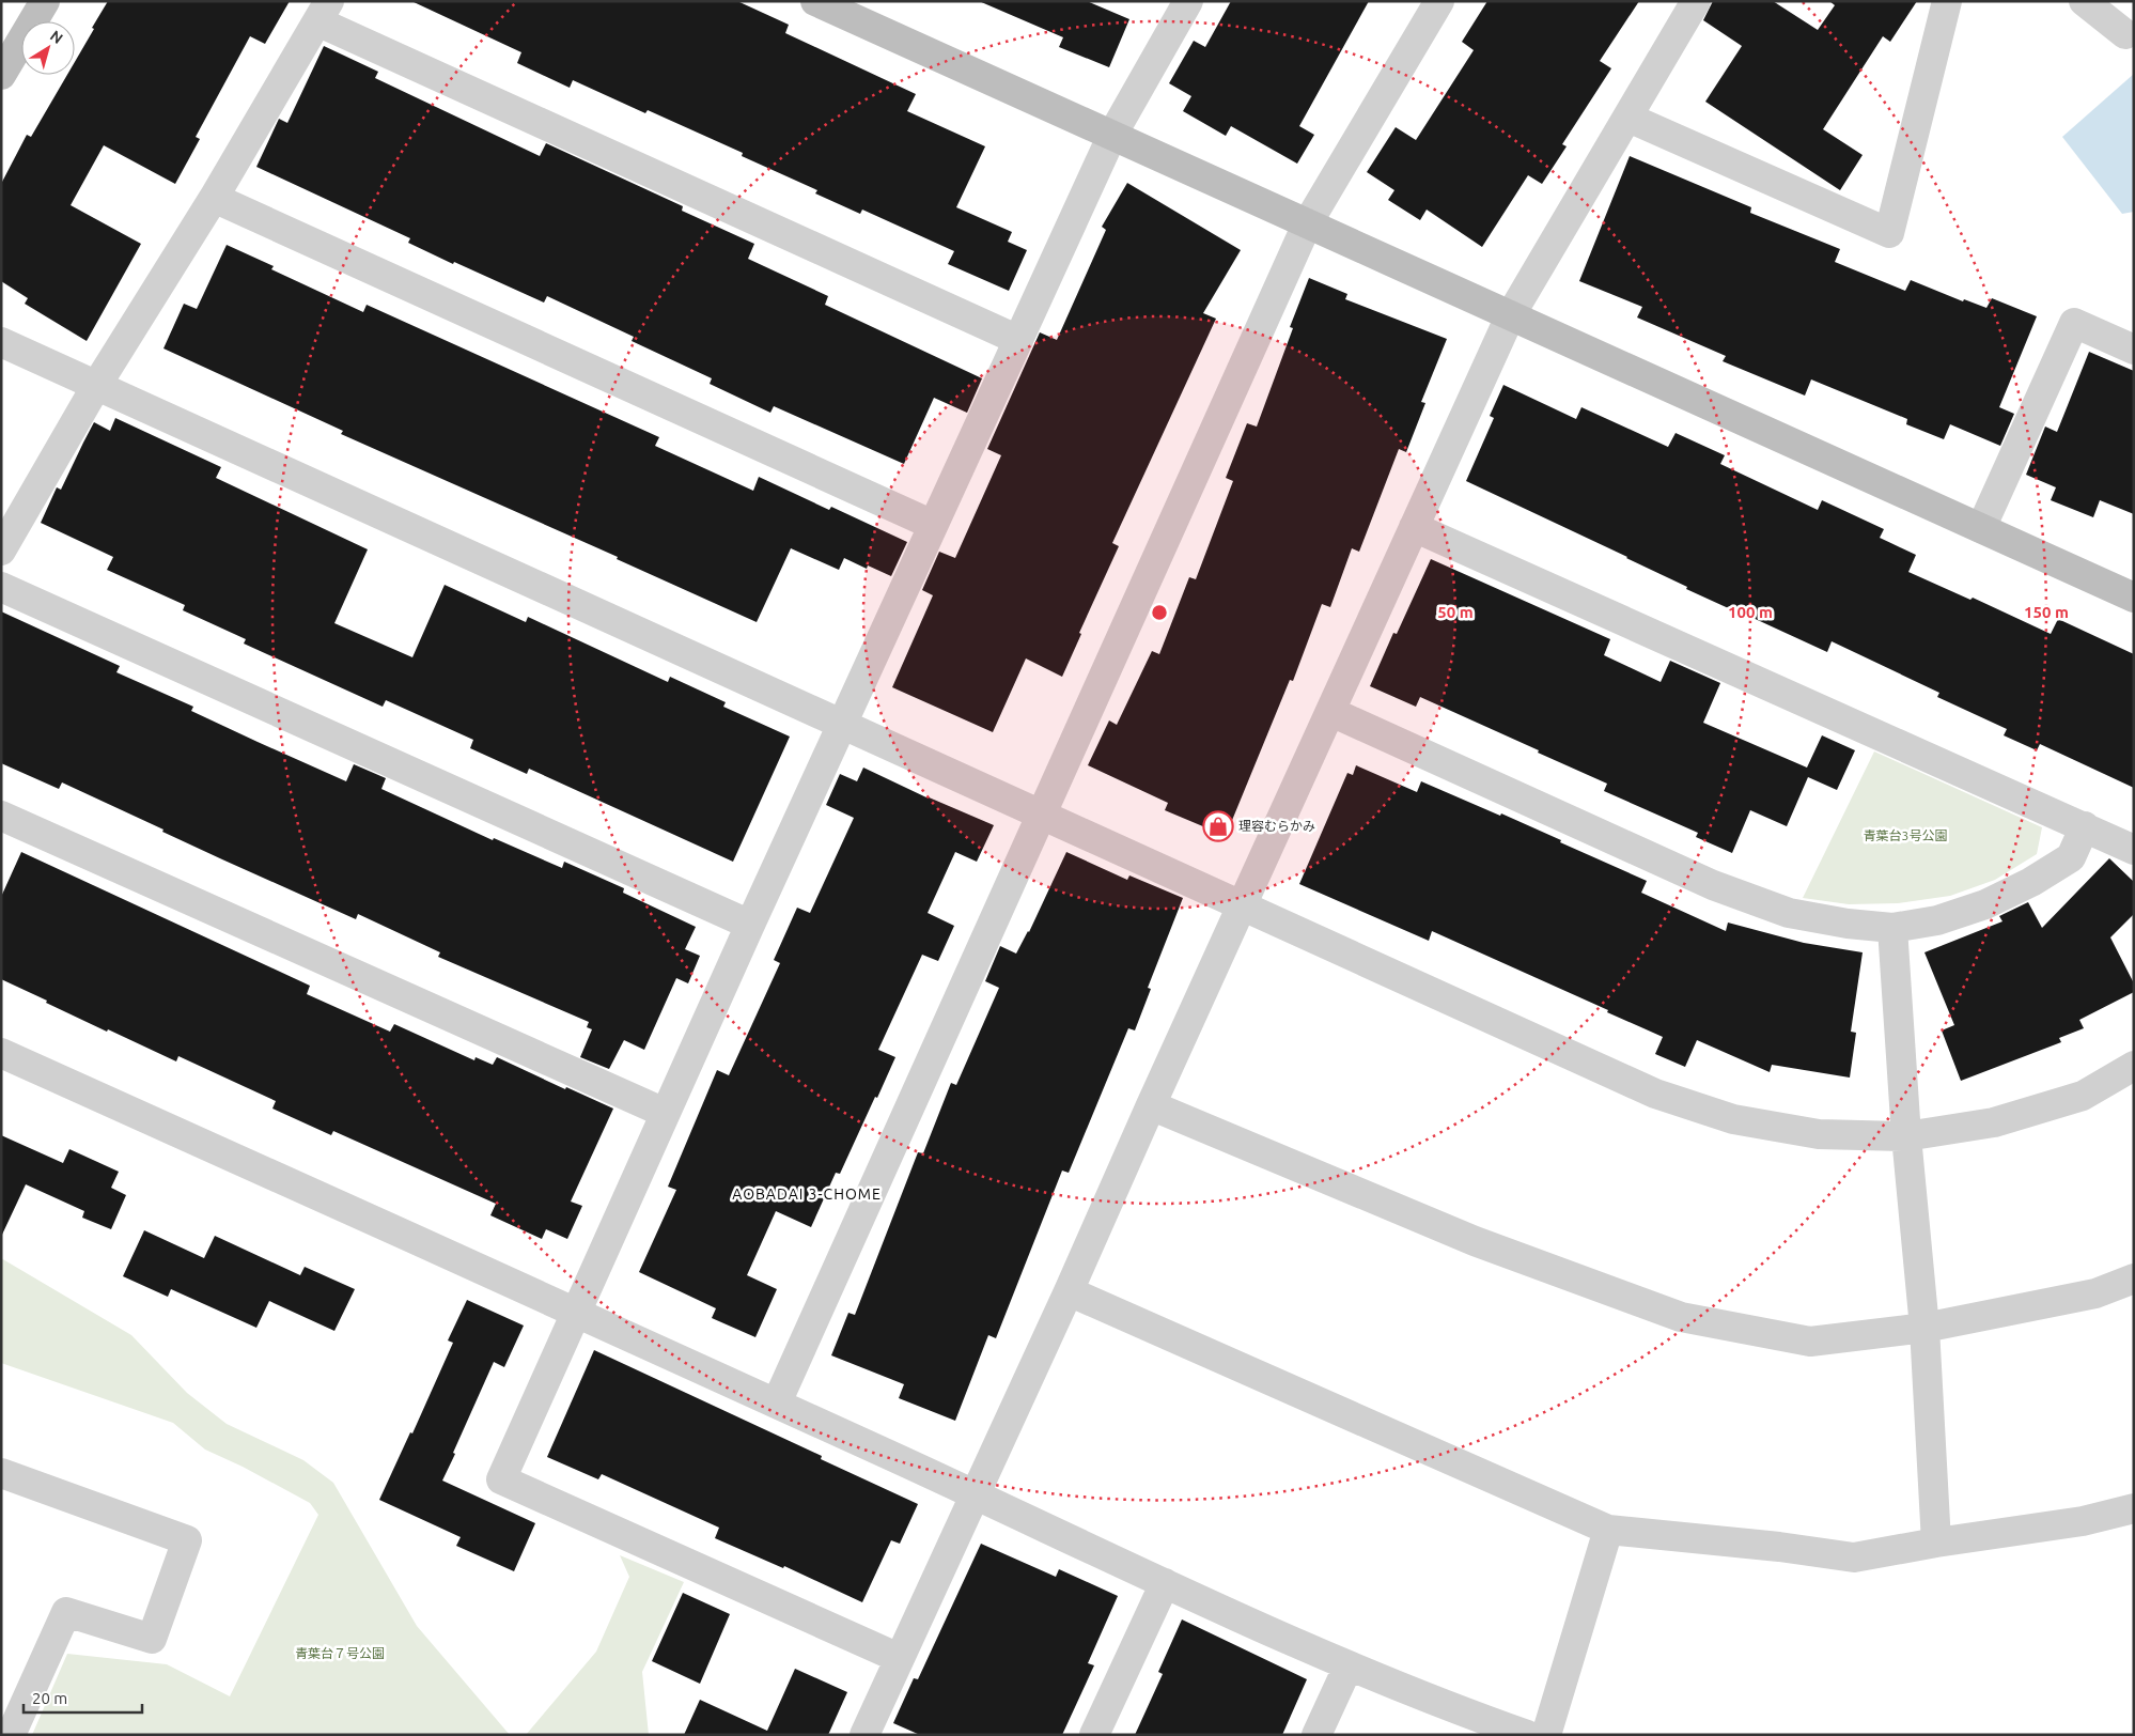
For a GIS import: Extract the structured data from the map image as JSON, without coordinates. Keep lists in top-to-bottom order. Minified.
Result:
{"districts":["AOBADAI 3-CHOME"],"parks":["青葉台3号公園","青葉台７号公園"],"places":{"shop":["理容むらかみ"]},"scale_bar":"20 m","north":"top right","rings":["50 m","100 m","150 m"]}
